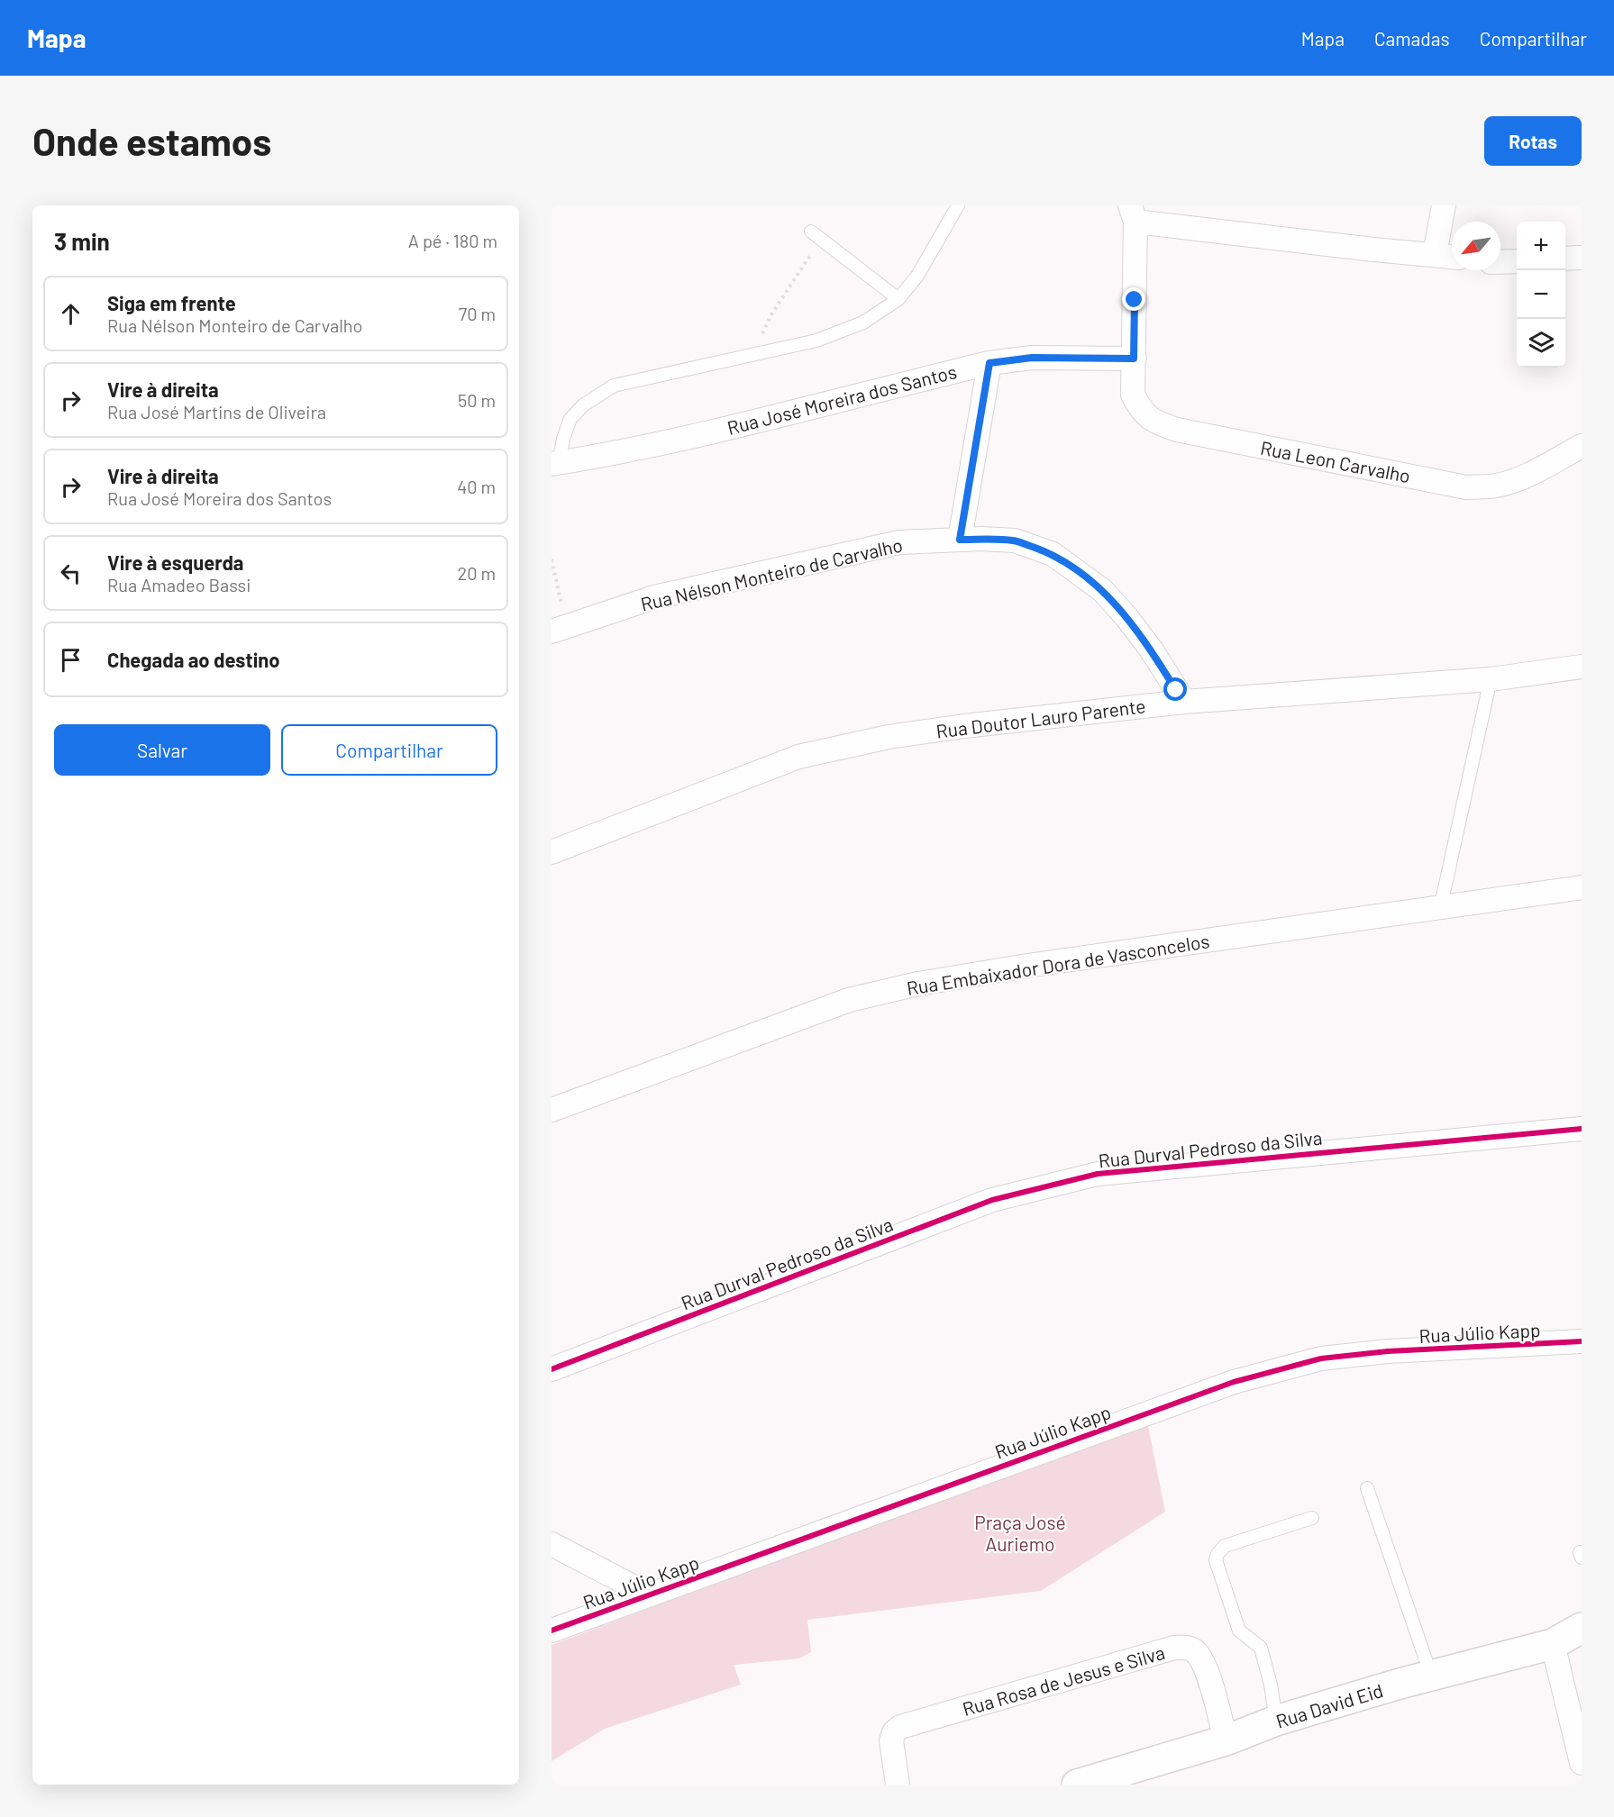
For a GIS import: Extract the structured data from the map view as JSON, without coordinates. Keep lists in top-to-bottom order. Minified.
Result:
{"streets":{"street":["Rua José Moreira dos Santos","Rua Leon Carvalho","Rua Nélson Monteiro de Carvalho","Rua Doutor Lauro Parente","Rua Embaixador Dora de Vasconcelos","Rua Durval Pedroso da Silva","Rua Júlio Kapp","Rua Rosa de Jesus e Silva","Rua David Eid"]},"crossings":[["Rua José Moreira dos Santos","Rua Leon Carvalho"],["Rua Nélson Monteiro de Carvalho","Rua Doutor Lauro Parente"],["Rua Rosa de Jesus e Silva","Rua David Eid"]],"parks":["Praça José Auriemo"],"north":"bottom left","page":{"header":"Mapa","nav":["Mapa","Camadas","Compartilhar"],"buttons":["Rotas",["Salvar","Compartilhar"]],"title":"Onde estamos","heading":["3 min","A pé · 180 m"],"map_buttons":["+","−"],"list":[["Siga em frente","Rua Nélson Monteiro de Carvalho","70 m"],["Vire à direita","Rua José Martins de Oliveira","50 m"],["Vire à direita","Rua José Moreira dos Santos","40 m"],["Vire à esquerda","Rua Amadeo Bassi","20 m"],"Chegada ao destino"]}}
